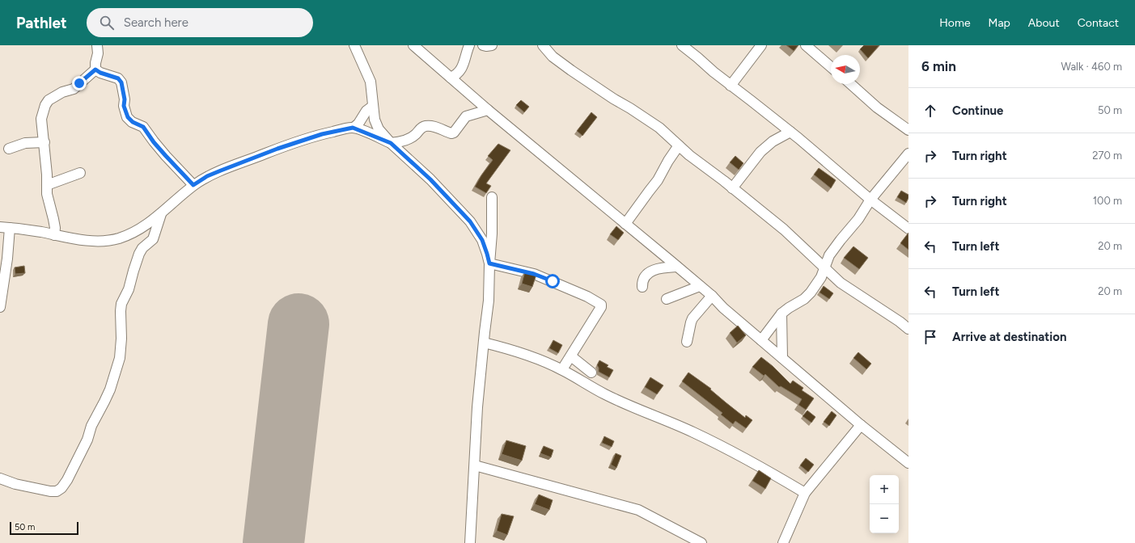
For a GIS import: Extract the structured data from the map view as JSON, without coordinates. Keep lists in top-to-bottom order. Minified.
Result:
{"scale_bar":"50 m","north":"left","page":{"header":"Pathlet","search":"Search here","nav":["Home","Map","About","Contact"],"heading":["6 min","Walk · 460 m"],"list":[["Continue","50 m"],["Turn right","270 m"],["Turn right","100 m"],["Turn left","20 m"],["Turn left","20 m"],"Arrive at destination"],"map_buttons":["+","−"],"scale":"50 m"}}
